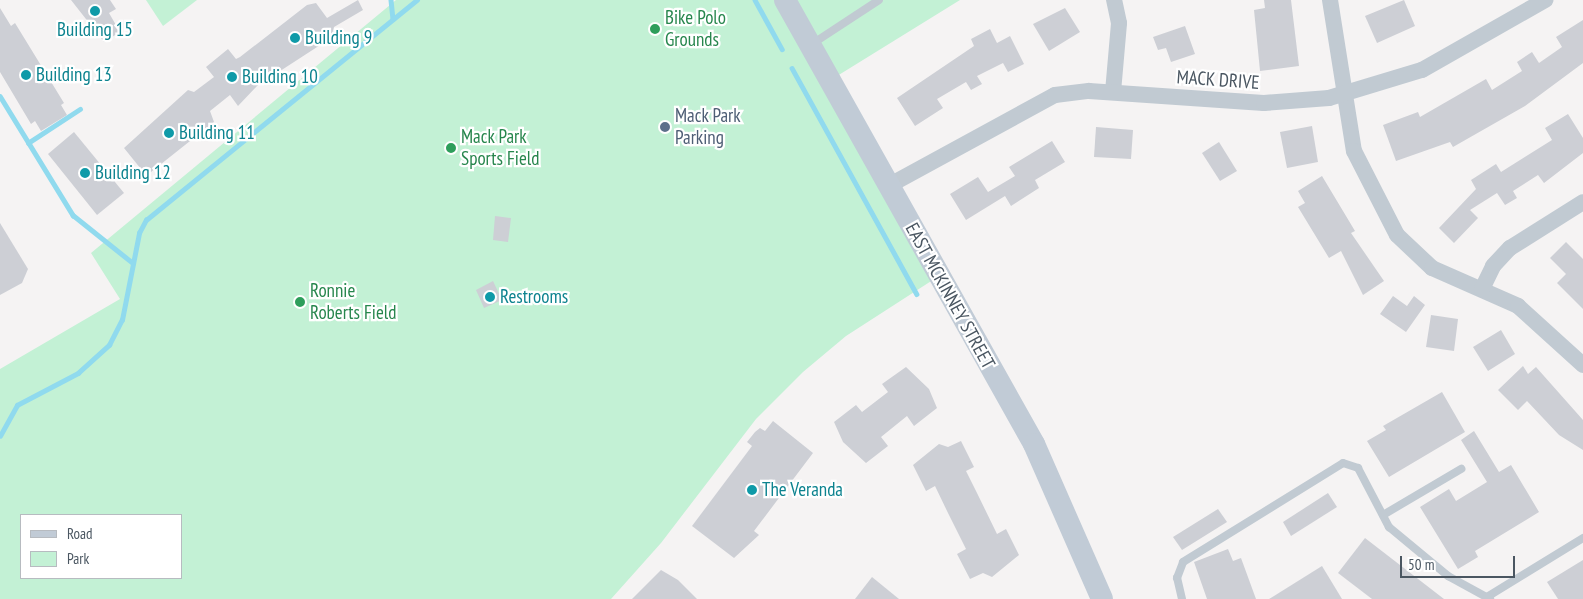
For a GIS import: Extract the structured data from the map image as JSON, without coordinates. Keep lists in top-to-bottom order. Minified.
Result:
{"streets":{"main road":["EAST MCKINNEY STREET"],"street":["MACK DRIVE"]},"crossings":[["MACK DRIVE","EAST MCKINNEY STREET"]],"places":["Building 15","Bike Polo Grounds","Building 9","Building 13","Building 10","Mack Park Parking","Building 11","Mack Park Sports Field","Building 12","Restrooms","Ronnie Roberts Field","The Veranda"],"legend":["Road","Park"],"scale_bar":"50 m"}
